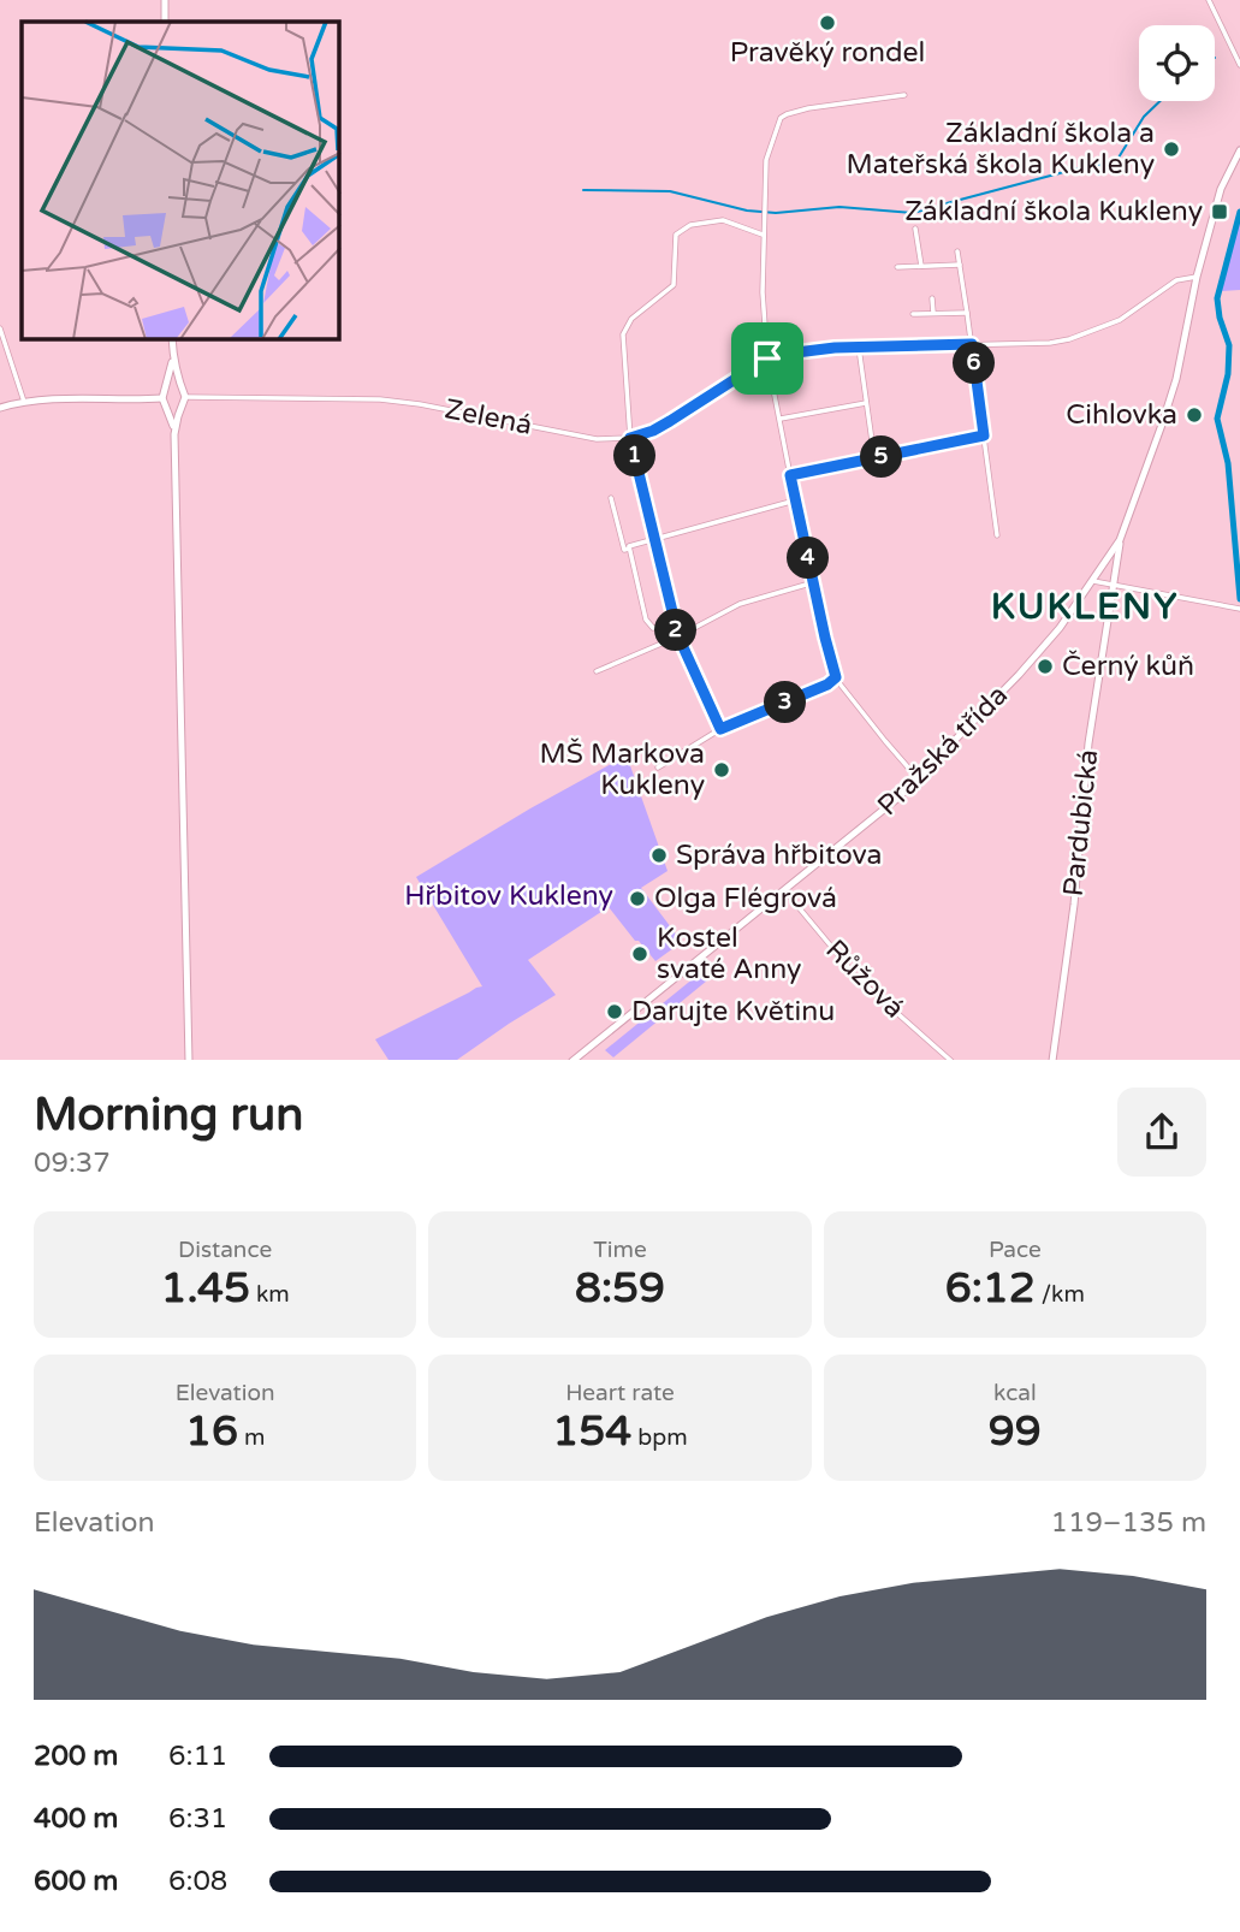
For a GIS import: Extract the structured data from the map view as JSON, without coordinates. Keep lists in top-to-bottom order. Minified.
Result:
{"streets":{"street":["Zelená","Pražská třída","Pardubická","Růžová"]},"crossings":[["Zelená","Pražská třída"],["Pražská třída","Pardubická"],["Pražská třída","Růžová"]],"districts":["KUKLENY"],"parks":["Hřbitov Kukleny"],"places":{"other":["Pravěký rondel","Základní škola a Mateřská škola Kukleny","Cihlovka","Černý kůň","MŠ Markova Kukleny","Správa hřbitova","Olga Flégrová","Kostel svaté Anny","Darujte Květinu"],"transit":["Základní škola Kukleny"]},"page":{"pins":["6","1","5","4","2","3"],"heading":["Morning run","09:37"],"stats":[["Distance","1.45 km"],["Time","8:59"],["Pace","6:12 /km"],["Elevation","16 m"],["Heart rate","154 bpm"],["kcal","99"]],"chart":["Elevation","119–135 m"],"list":[{"name":"200 m","note":"6:11"},{"name":"400 m","note":"6:31"},{"name":"600 m","note":"6:08"}]}}
